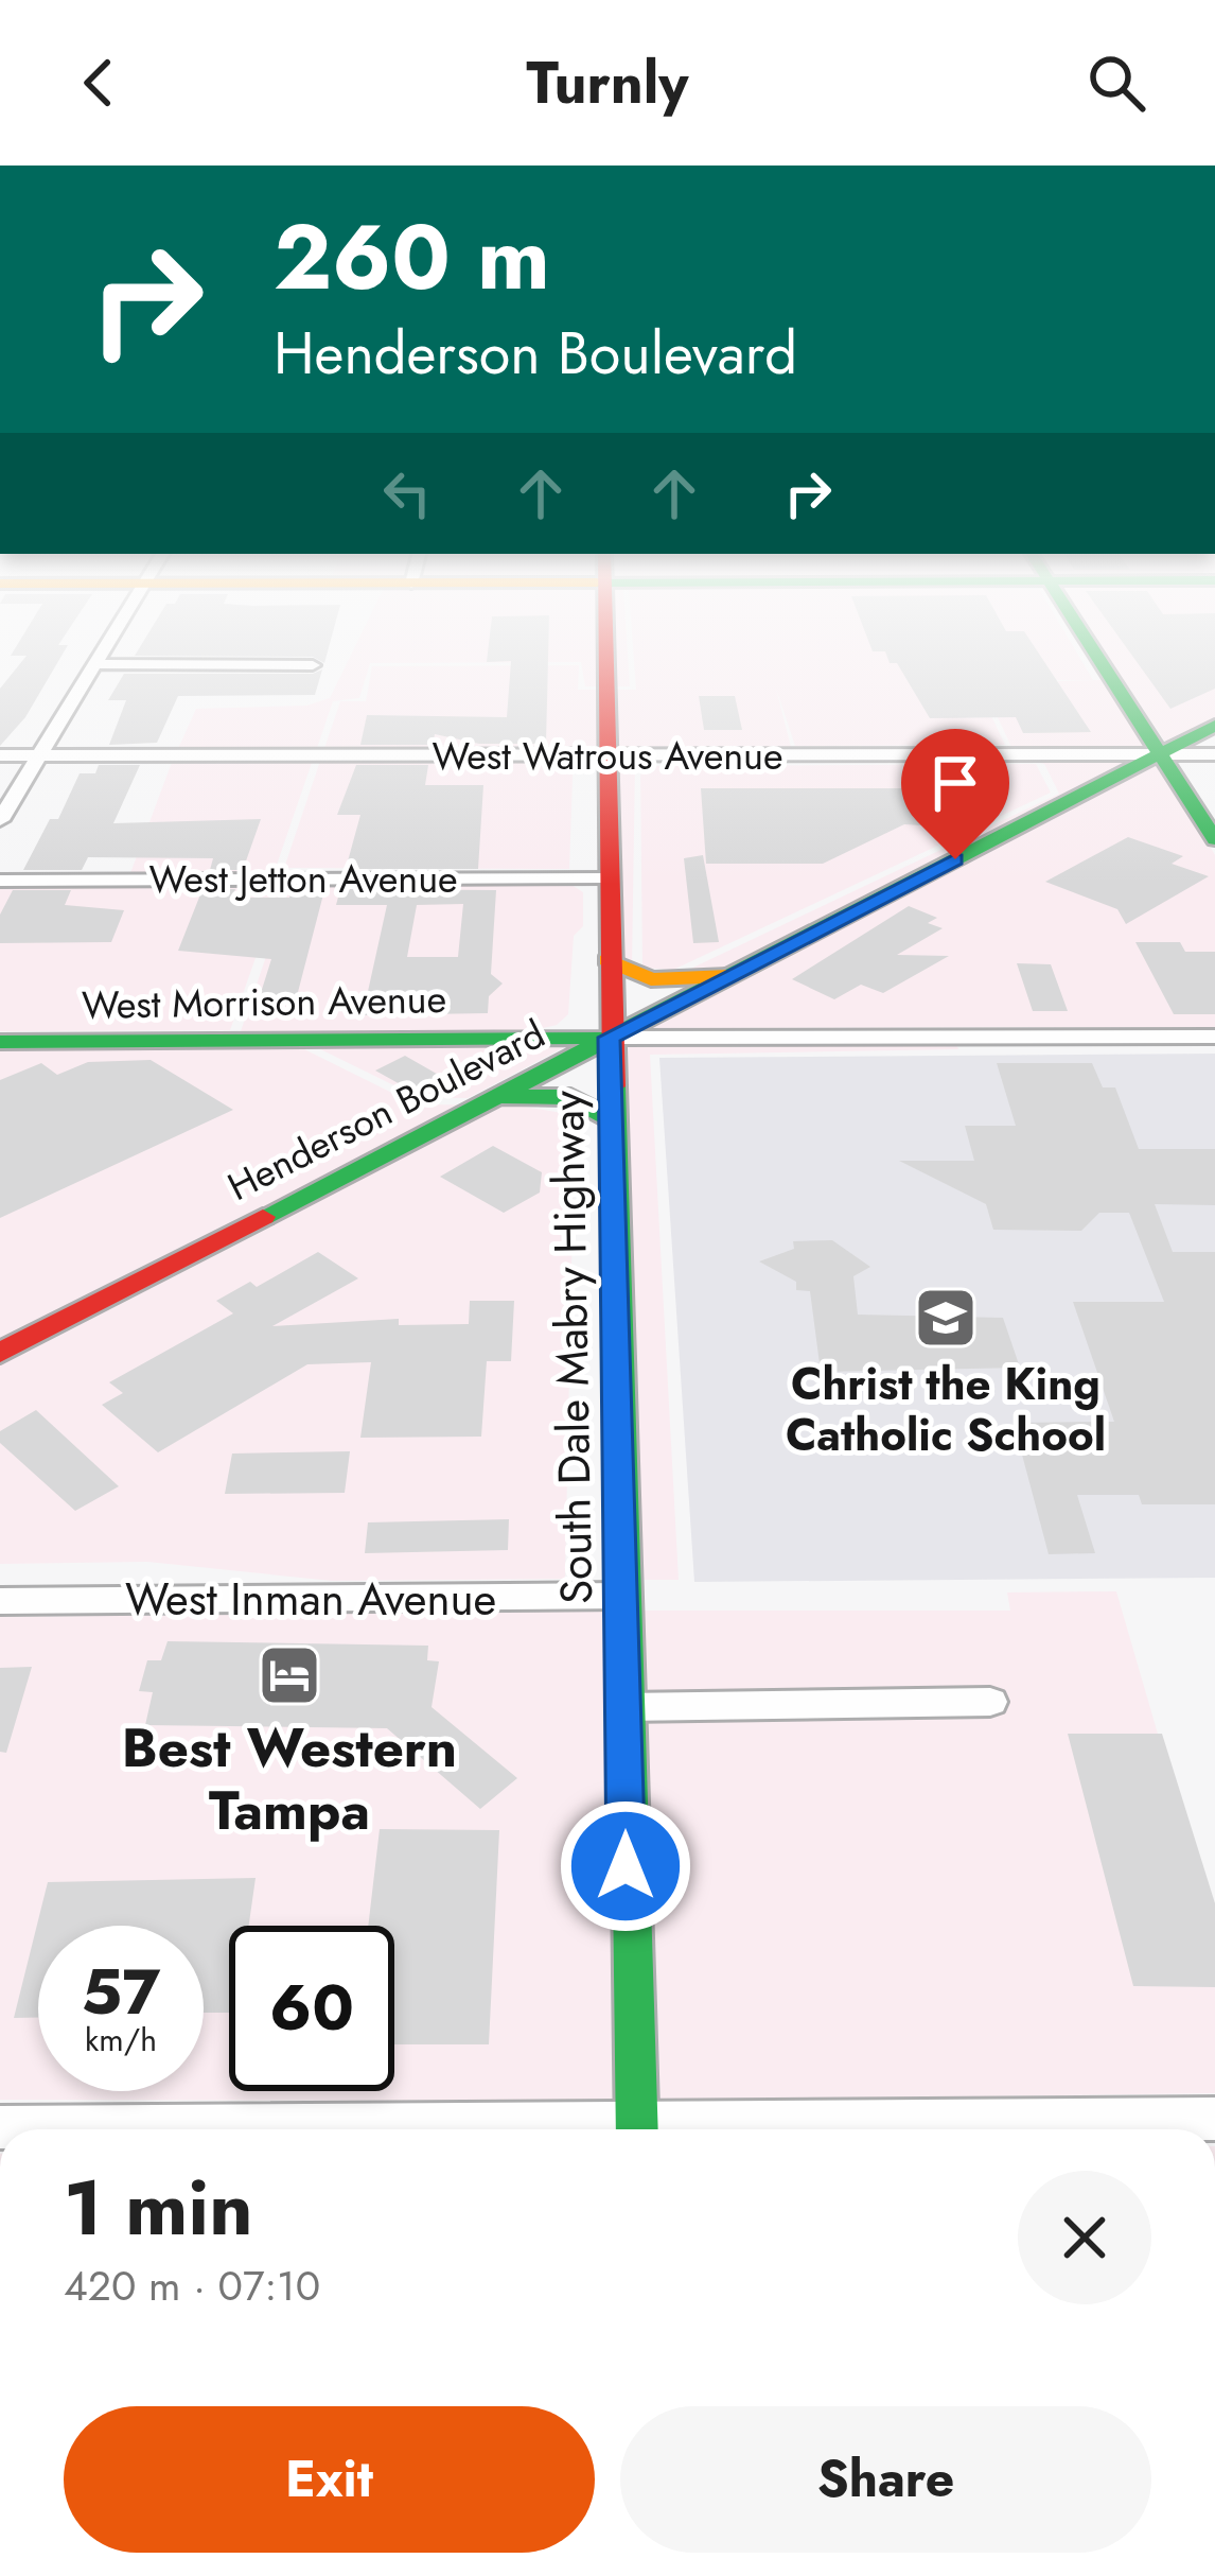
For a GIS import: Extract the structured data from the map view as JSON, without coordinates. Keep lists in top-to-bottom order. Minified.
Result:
{"streets":{"main road":["West Morrison Avenue","Henderson Boulevard","South Dale Mabry Highway"],"street":["West Watrous Avenue","West Jetton Avenue","West Inman Avenue"]},"crossings":[["West Watrous Avenue","Henderson Boulevard"],["West Watrous Avenue","South Dale Mabry Highway"],["West Jetton Avenue","South Dale Mabry Highway"],["West Morrison Avenue","Henderson Boulevard"],["West Morrison Avenue","South Dale Mabry Highway"],["Henderson Boulevard","South Dale Mabry Highway"],["South Dale Mabry Highway","West Inman Avenue"]],"places":{"school or university":["Christ the King Catholic School"],"hotel":["Best Western Tampa"]},"page":{"header":"Turnly","turn":["260 m","Henderson Boulevard"],"speed":"57 km/h","limit":"60","heading":["1 min","420 m · 07:10"],"buttons":["Exit","Share"]}}
